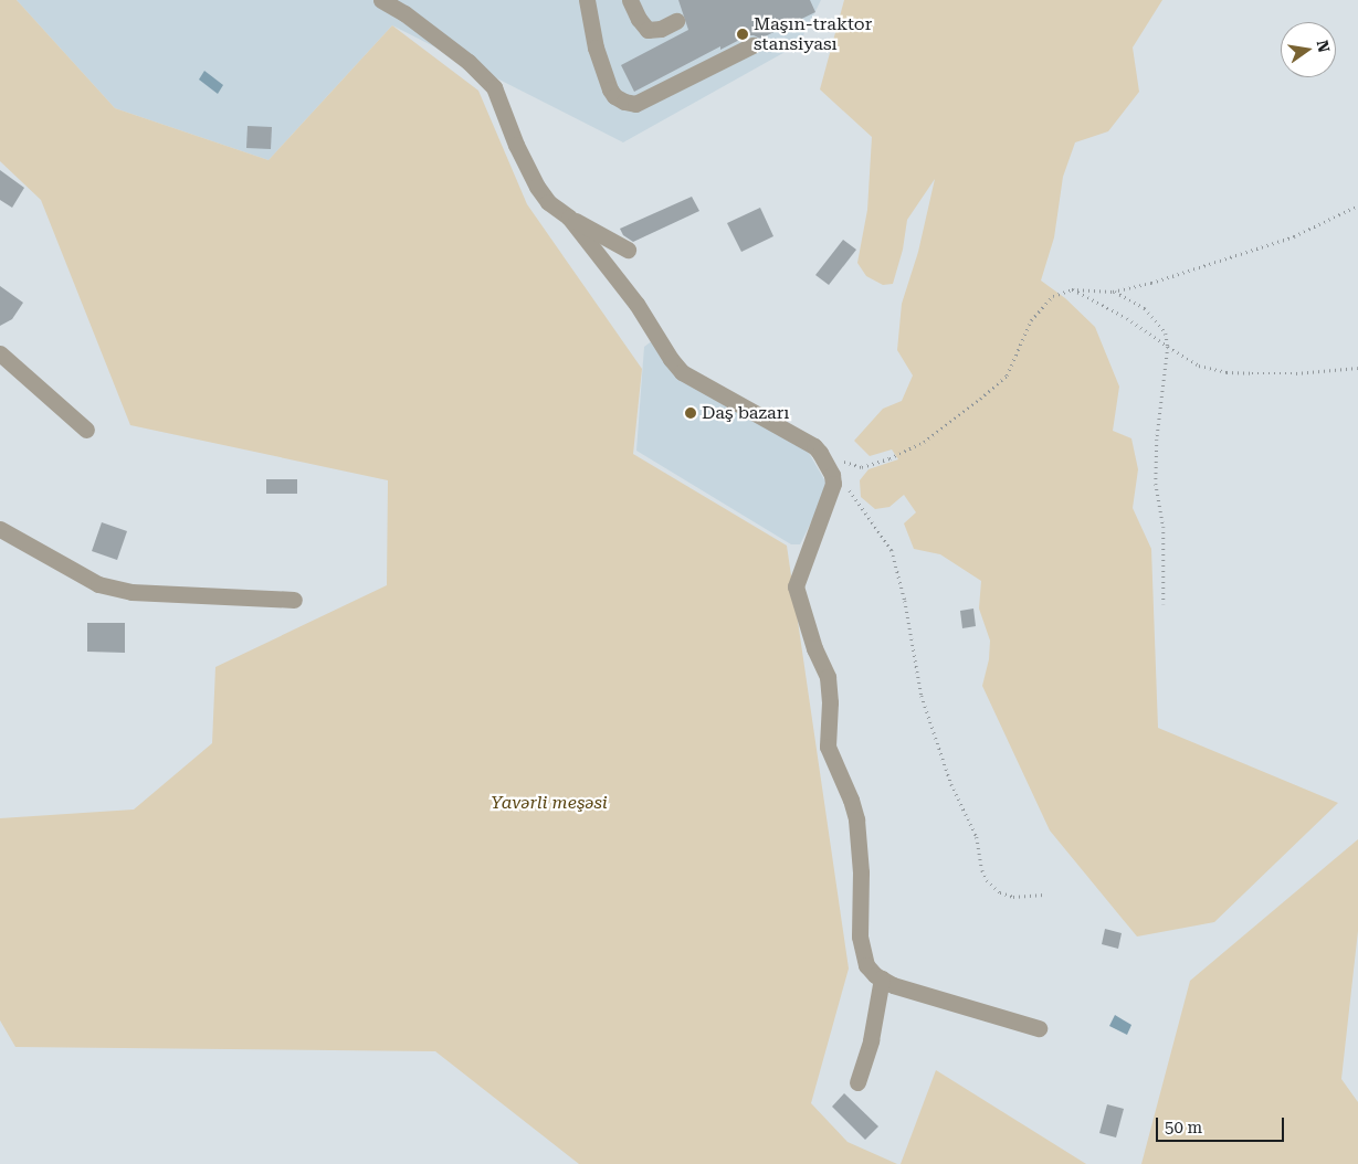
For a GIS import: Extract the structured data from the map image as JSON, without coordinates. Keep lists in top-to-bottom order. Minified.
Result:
{"parks":["Yavərli meşəsi"],"places":["Maşın-traktor stansiyası","Daş bazarı"],"scale_bar":"50 m","north":"right"}
